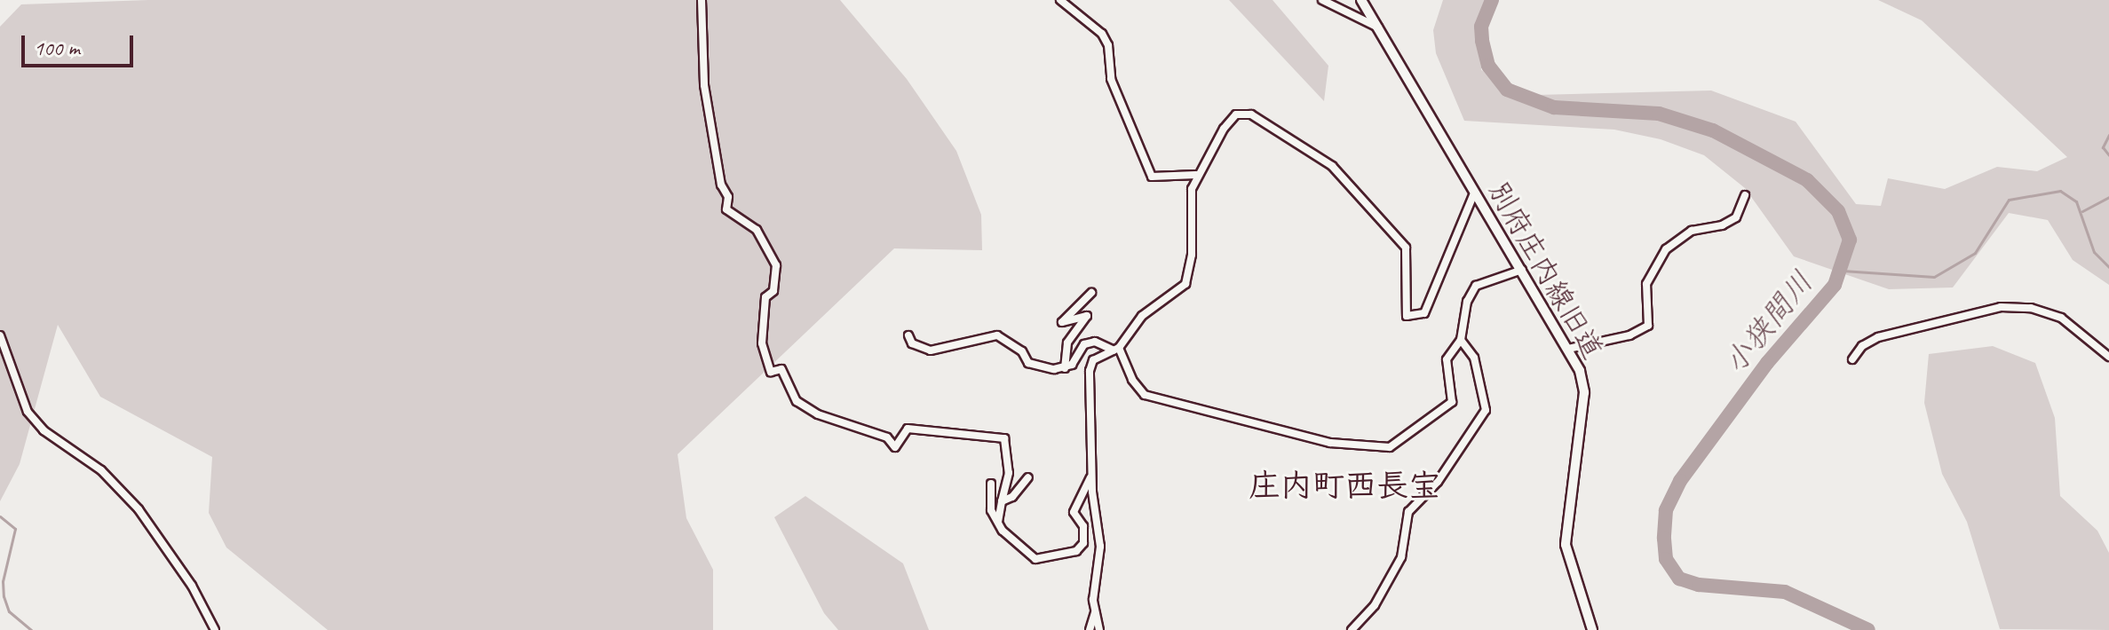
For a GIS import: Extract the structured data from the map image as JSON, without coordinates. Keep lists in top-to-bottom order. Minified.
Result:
{"streets":{"street":["別府庄内線旧道"]},"districts":["庄内町西長宝"],"water":["小狭間川"],"scale_bar":"100 m"}
